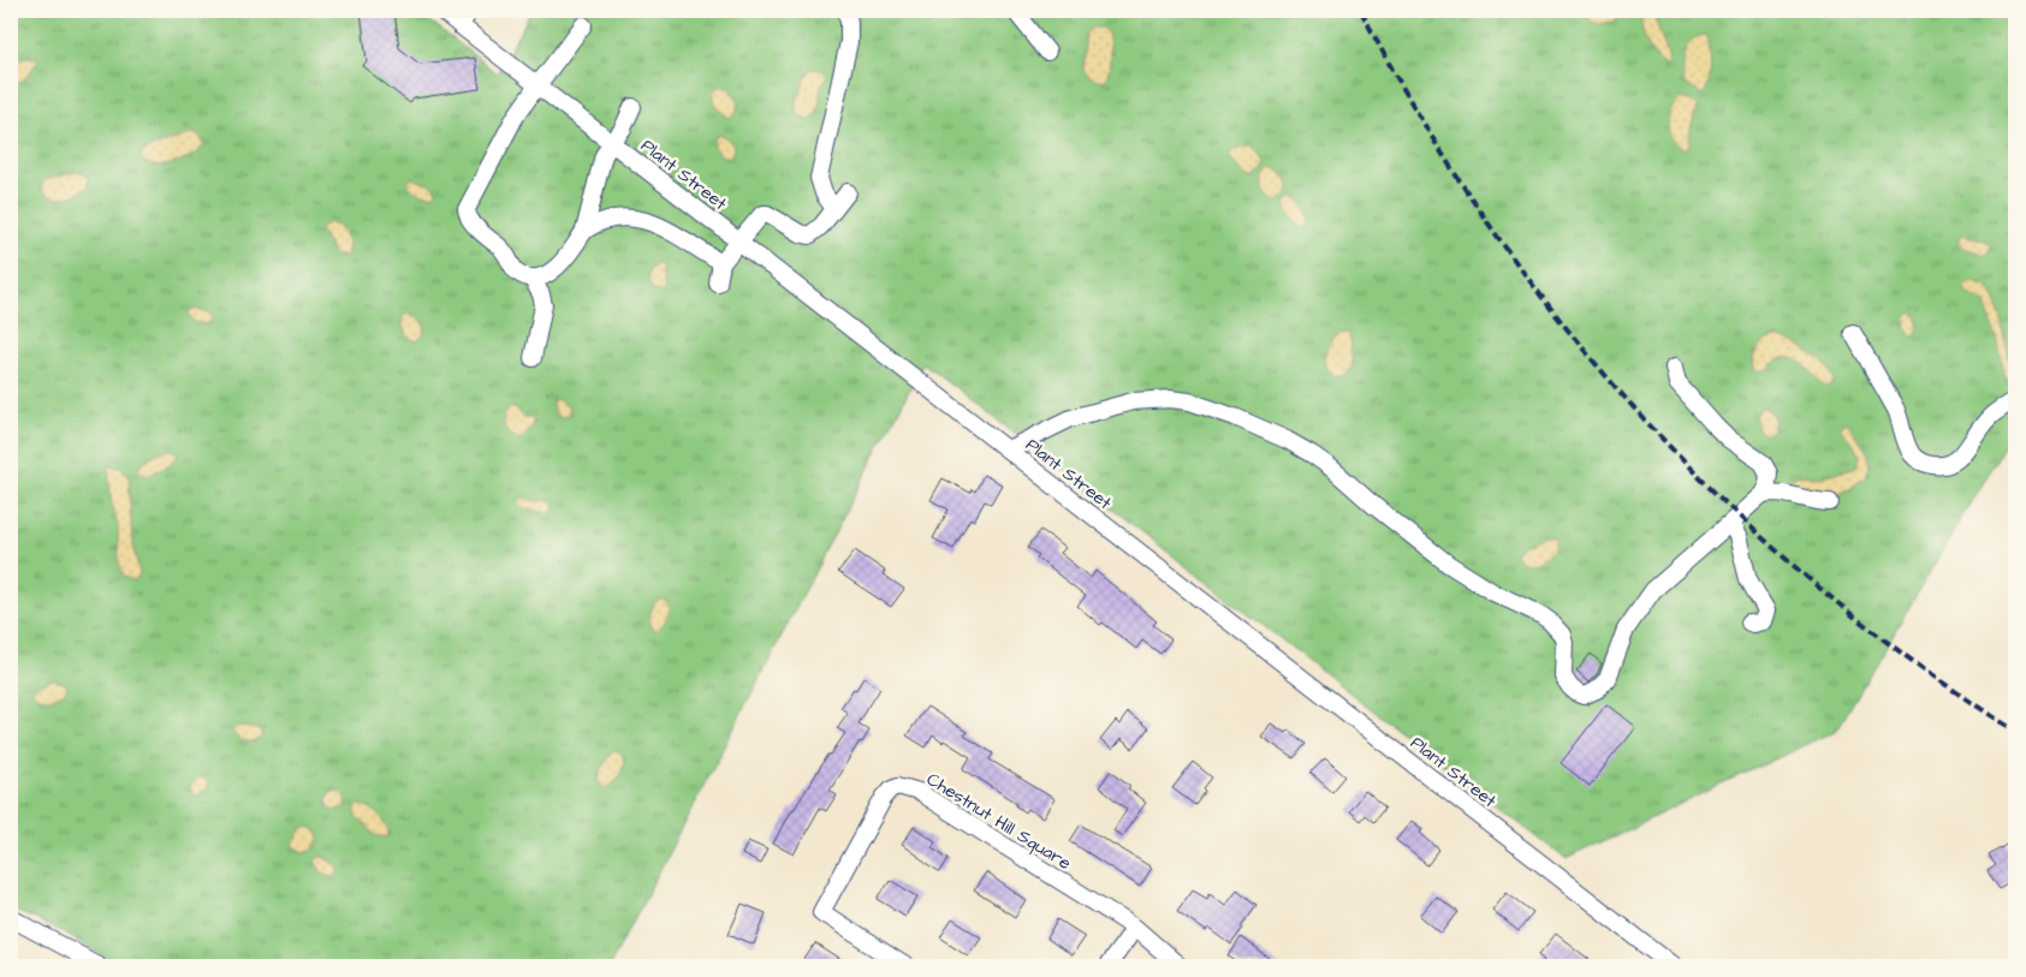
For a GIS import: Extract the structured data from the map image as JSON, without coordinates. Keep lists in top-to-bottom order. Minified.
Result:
{"streets":{"street":["Plant Street","Chestnut Hill Square"]}}
